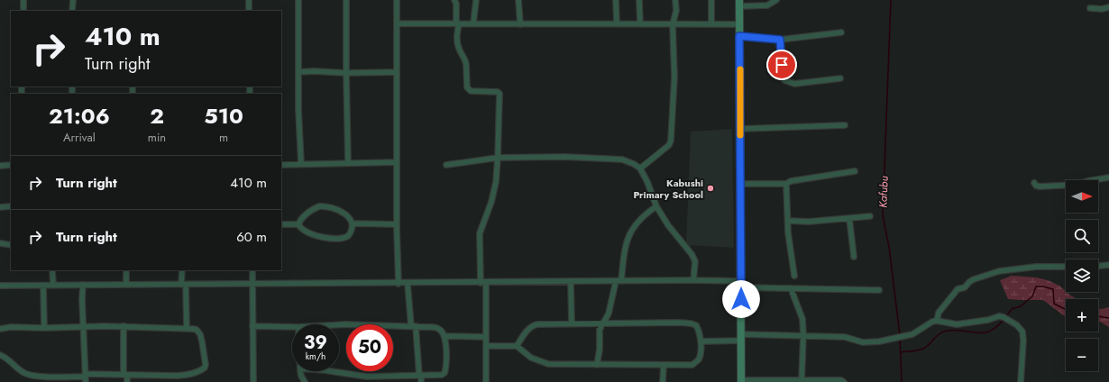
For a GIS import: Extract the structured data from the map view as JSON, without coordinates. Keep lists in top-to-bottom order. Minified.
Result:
{"water":["Kafubu"],"places":["Kabushi Primary School"],"north":"right","page":{"turn":["410 m","Turn right"],"eta":["21:06","Arrival","2","min","510","m"],"list":[{"name":"Turn right","value":"410 m"},{"name":"Turn right","value":"60 m"}],"map_buttons":["+","−"],"speed":"39 km/h","limit":"50"}}
